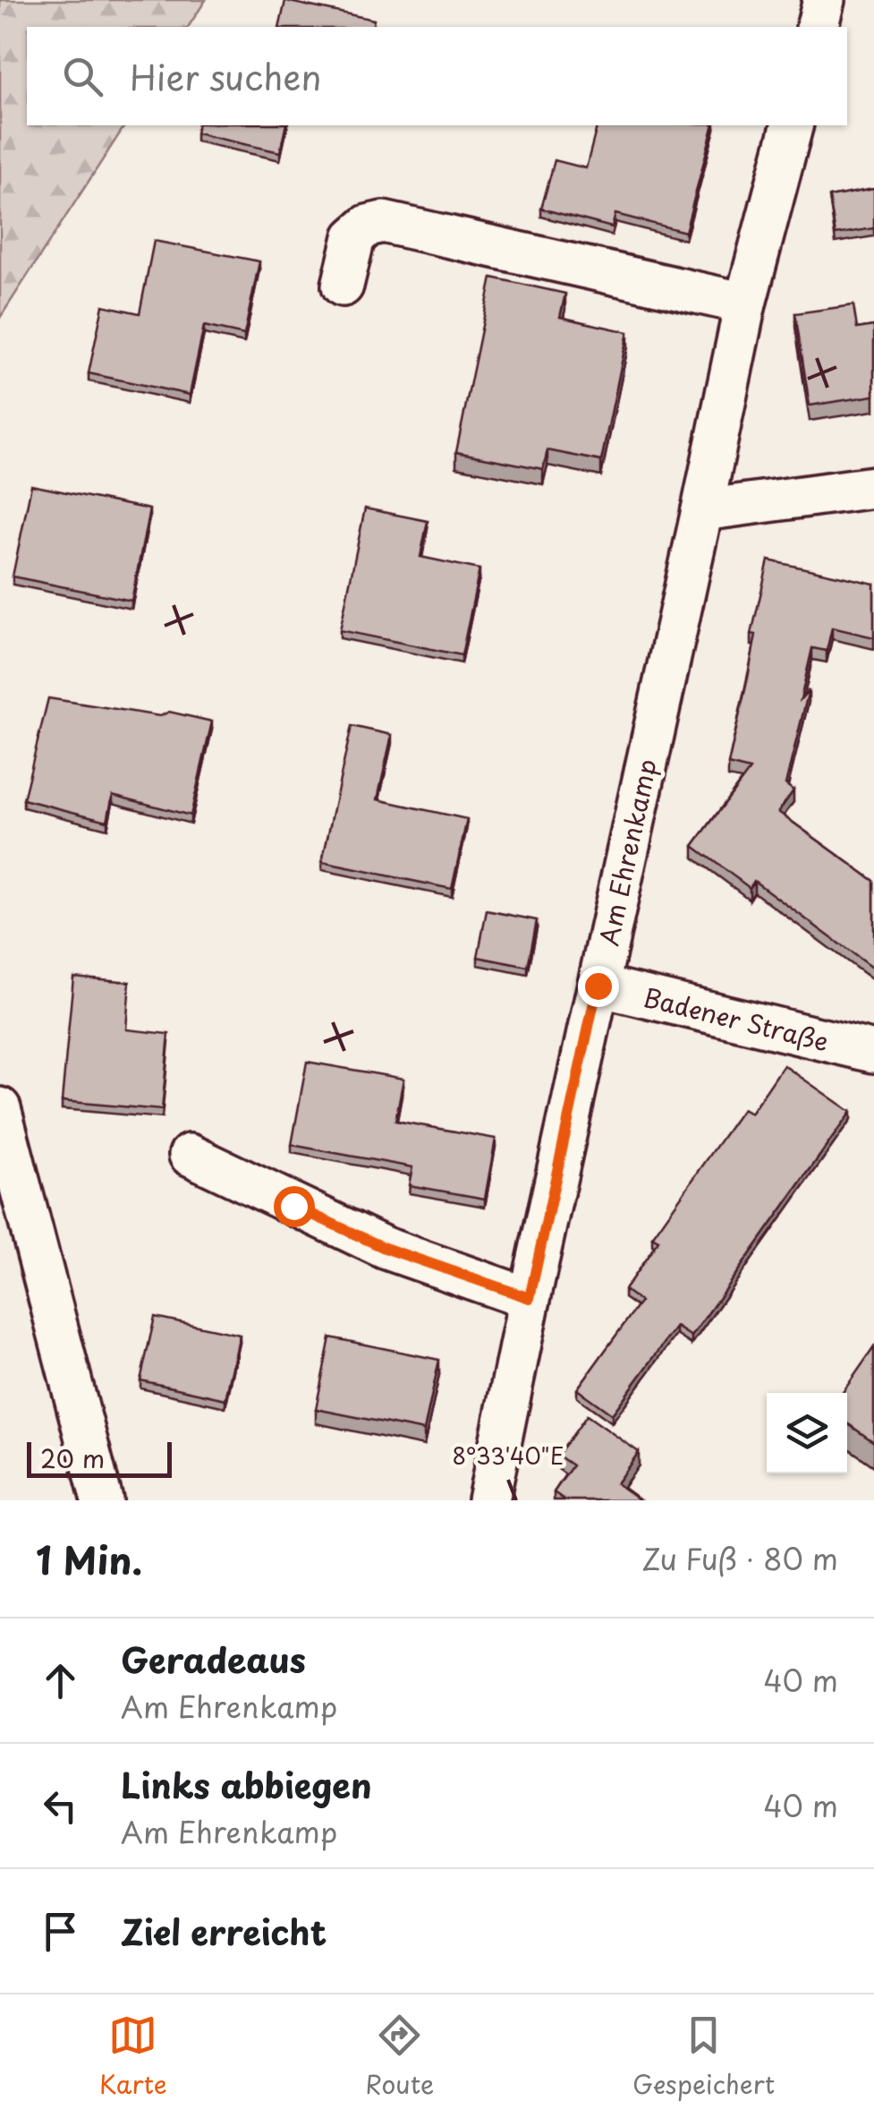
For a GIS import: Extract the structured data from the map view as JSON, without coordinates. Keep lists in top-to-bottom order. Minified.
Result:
{"streets":{"street":["Am Ehrenkamp","Badener Straße"]},"crossings":[["Am Ehrenkamp","Badener Straße"]],"scale_bar":"20 m","page":{"search":"Hier suchen","scale":"20 m","heading":["1 Min.","Zu Fuß · 80 m"],"list":[["Geradeaus","Am Ehrenkamp","40 m"],["Links abbiegen","Am Ehrenkamp","40 m"],"Ziel erreicht"],"nav":["Karte","Route","Gespeichert"]},"coordinates":["8°33'40\"E"]}
